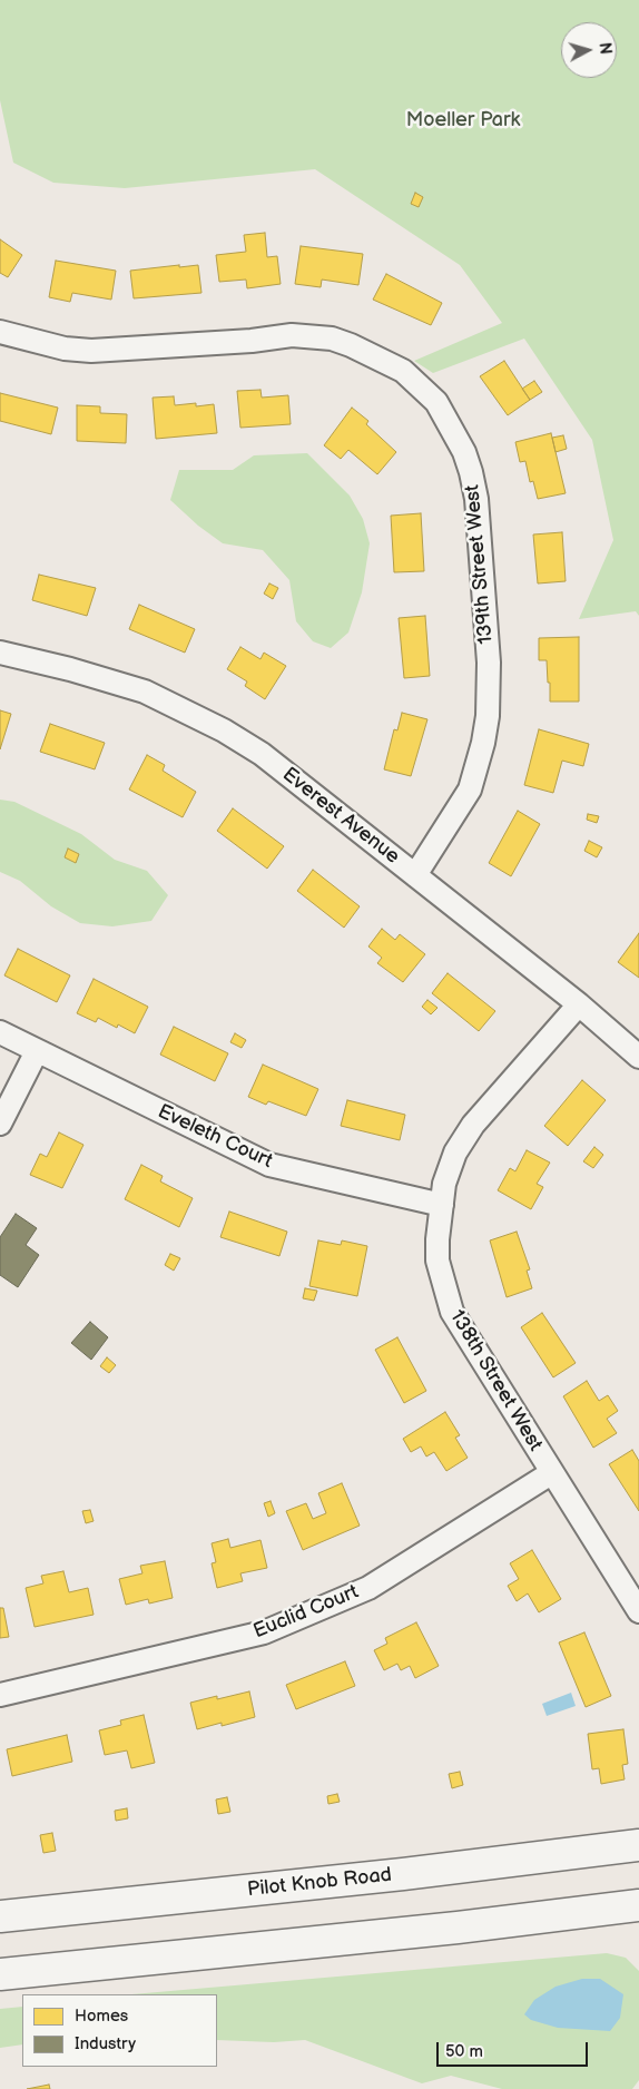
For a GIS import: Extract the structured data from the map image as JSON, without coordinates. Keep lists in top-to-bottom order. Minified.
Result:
{"streets":{"main road":["Pilot Knob Road"],"street":["139th Street West","Everest Avenue","Eveleth Court","138th Street West","Euclid Court"]},"crossings":[["139th Street West","Everest Avenue"],["Everest Avenue","138th Street West"],["Eveleth Court","138th Street West"],["138th Street West","Euclid Court"]],"parks":["Moeller Park"],"legend":["Homes","Industry"],"scale_bar":"50 m","north":"right"}
